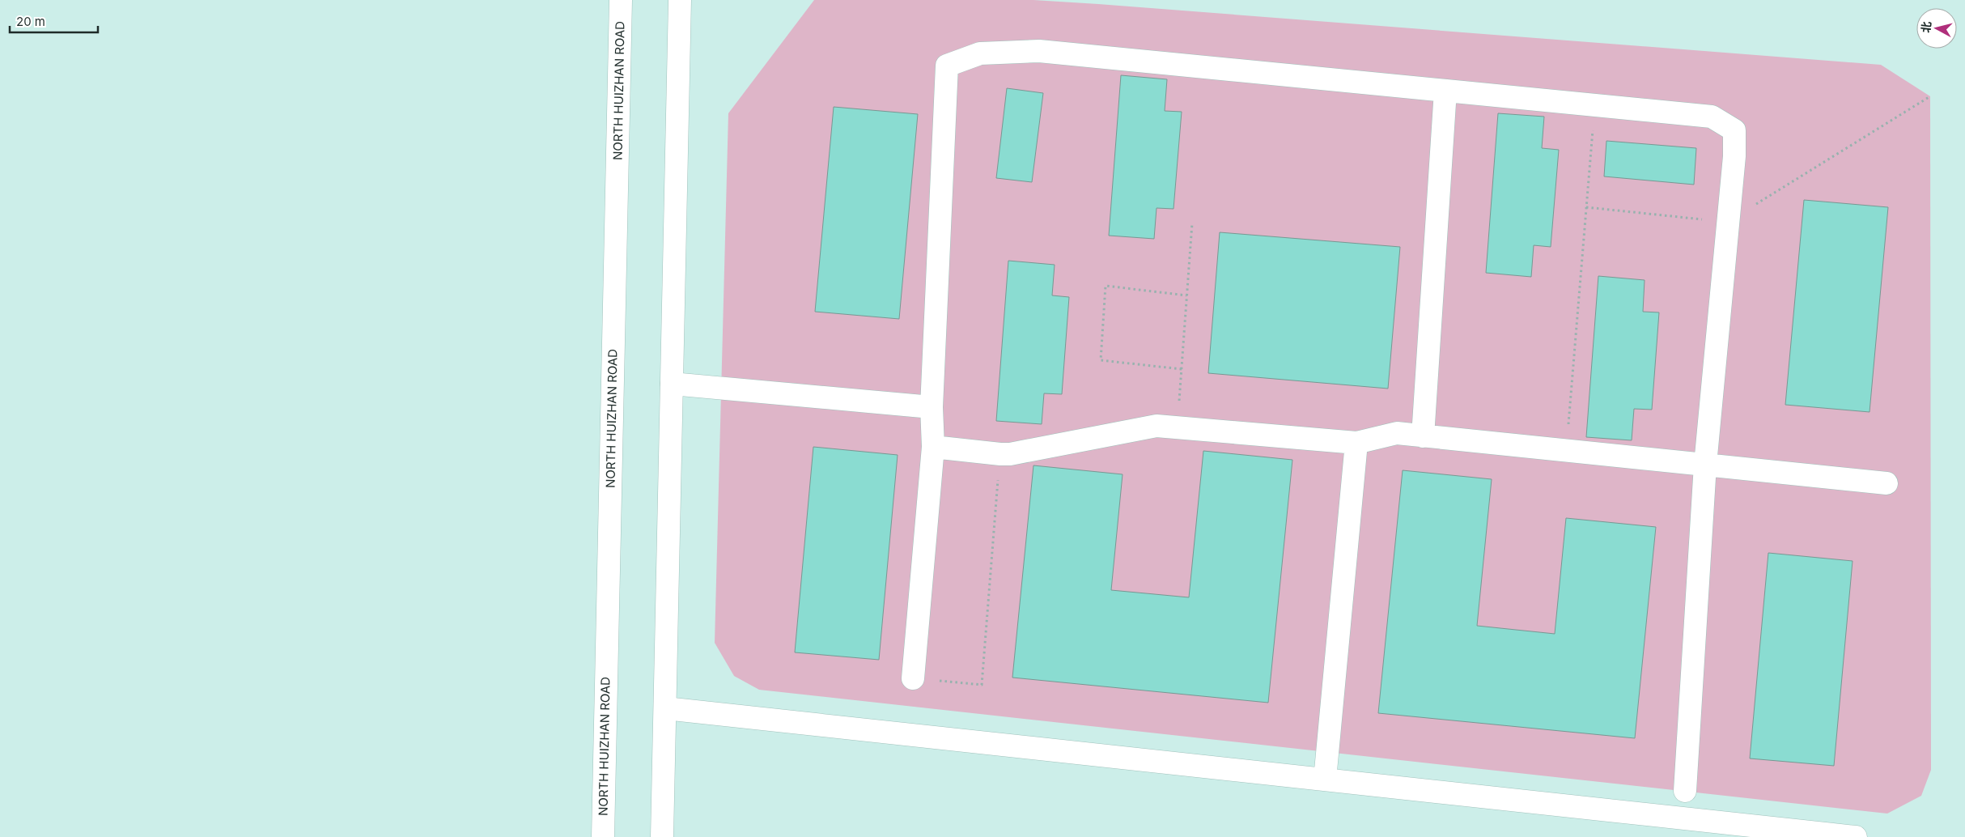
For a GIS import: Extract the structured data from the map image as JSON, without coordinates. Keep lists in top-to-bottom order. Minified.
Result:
{"streets":{"main road":["NORTH HUIZHAN ROAD"]},"scale_bar":"20 m","north":"left"}
